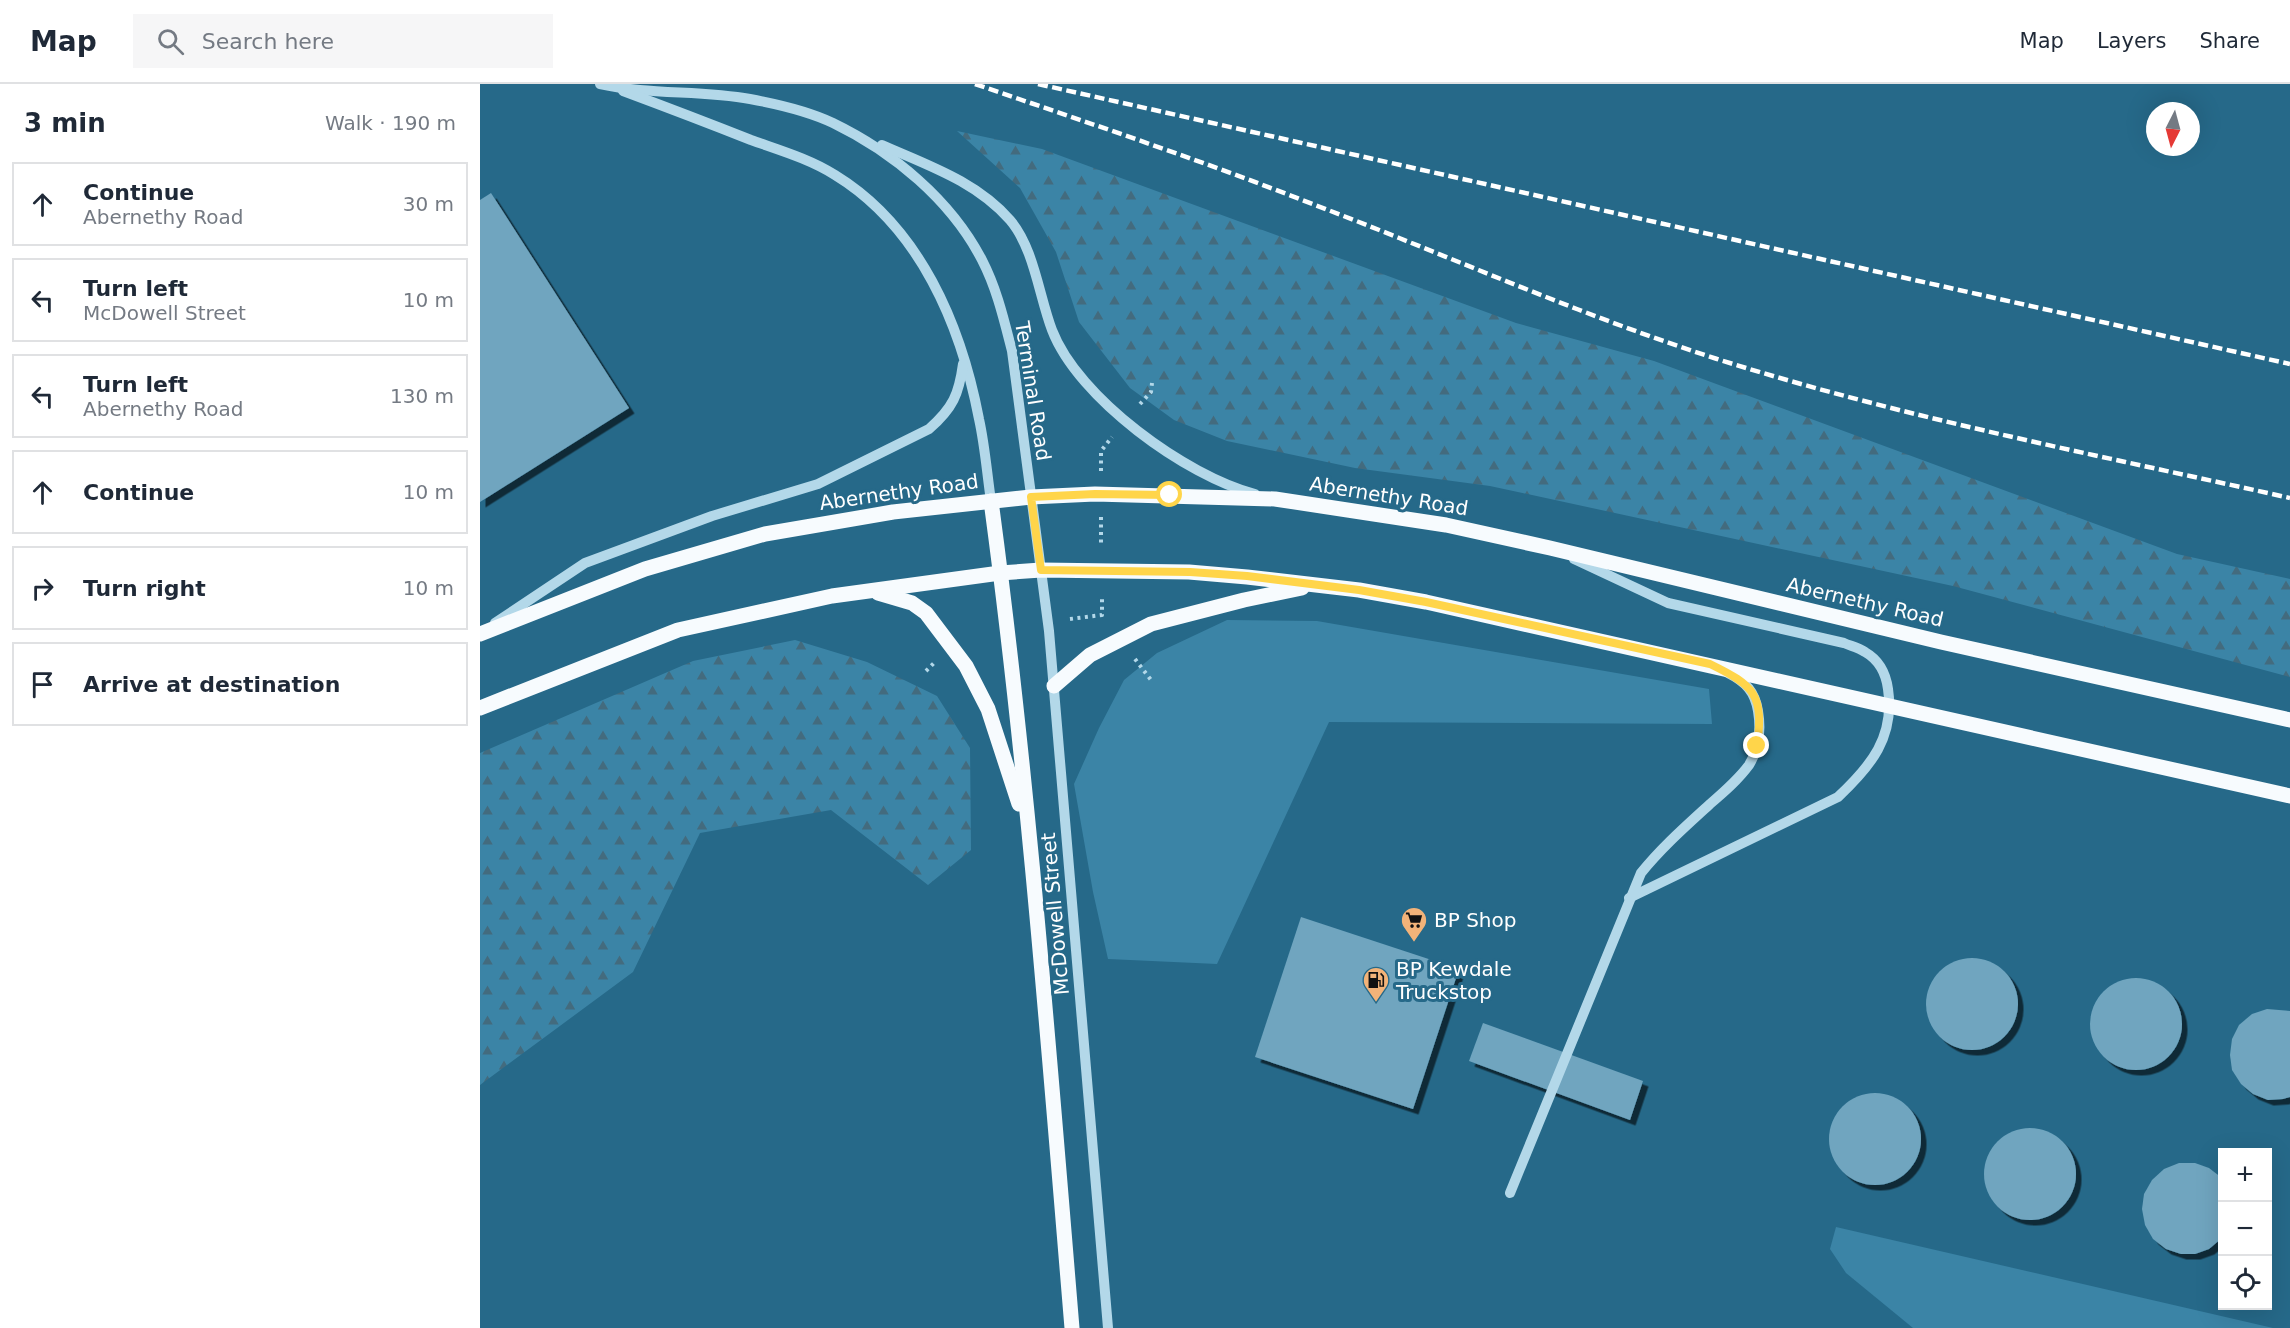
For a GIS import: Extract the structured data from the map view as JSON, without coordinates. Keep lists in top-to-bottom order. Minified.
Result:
{"streets":{"main road":["Abernethy Road"],"street":["Terminal Road","McDowell Street"]},"crossings":[["Terminal Road","Abernethy Road"],["Terminal Road","McDowell Street"],["Abernethy Road","McDowell Street"]],"places":{"supermarket":["BP Shop"],"fuel station":["BP Kewdale Truckstop"]},"north":"bottom","page":{"header":"Map","search":"Search here","nav":["Map","Layers","Share"],"heading":["3 min","Walk · 190 m"],"list":[["Continue","Abernethy Road","30 m"],["Turn left","McDowell Street","10 m"],["Turn left","Abernethy Road","130 m"],["Continue","10 m"],["Turn right","10 m"],"Arrive at destination"],"map_buttons":["+","−"]}}
